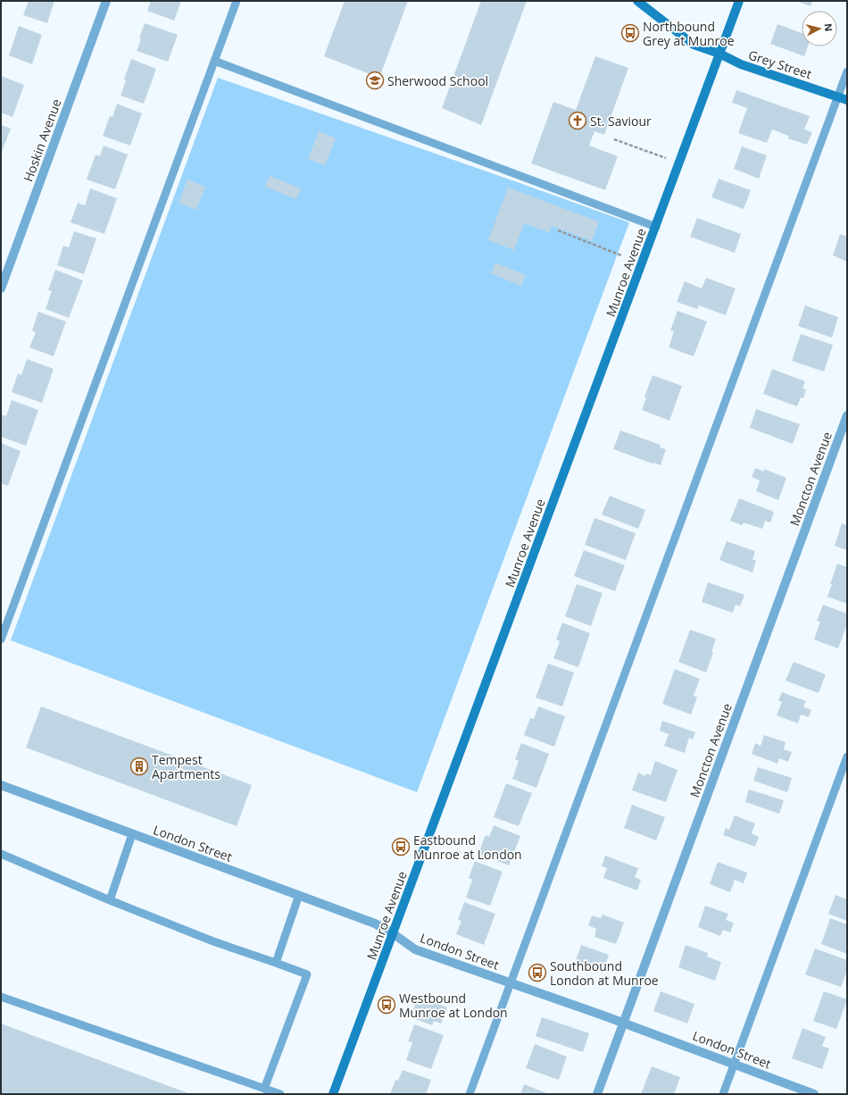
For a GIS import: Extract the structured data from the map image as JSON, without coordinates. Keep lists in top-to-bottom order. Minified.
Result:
{"streets":{"street":["Grey Street","Hoskin Avenue","Munroe Avenue","Moncton Avenue","London Street"]},"crossings":[["Grey Street","Munroe Avenue"],["Munroe Avenue","London Street"],["Moncton Avenue","London Street"]],"places":{"bus stop":["Northbound Grey at Munroe","Eastbound Munroe at London","Southbound London at Munroe","Westbound Munroe at London"],"school or university":["Sherwood School"],"church":["St. Saviour"],"building":["Tempest Apartments"]},"north":"right"}
